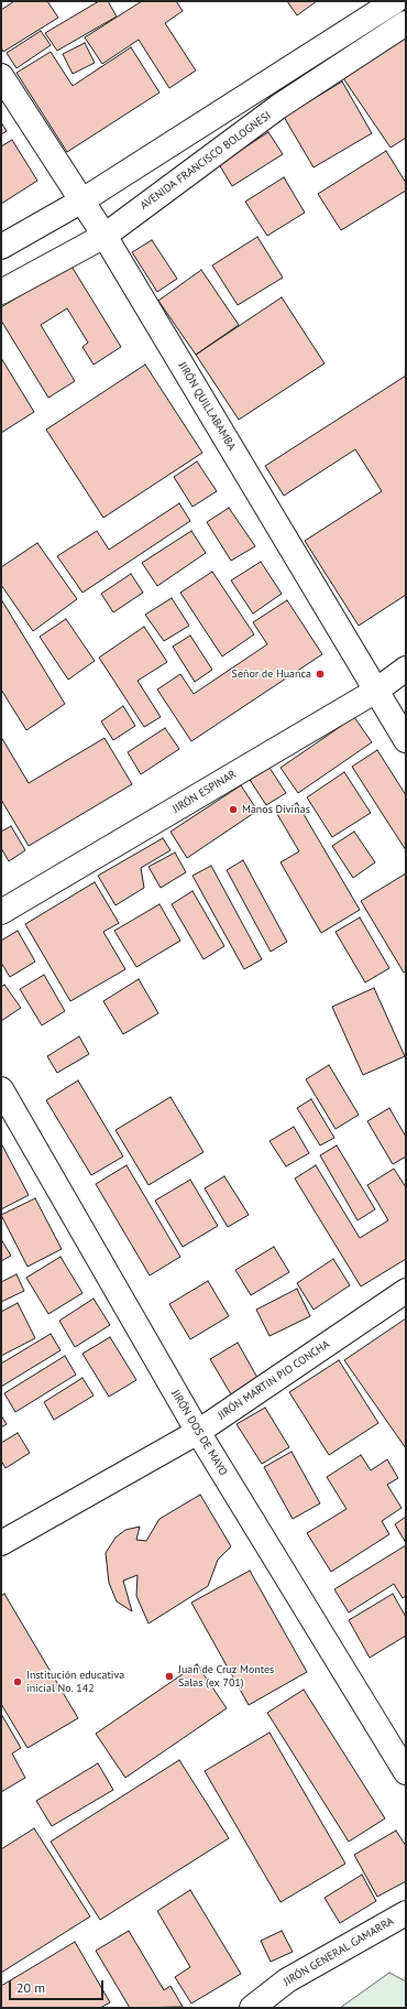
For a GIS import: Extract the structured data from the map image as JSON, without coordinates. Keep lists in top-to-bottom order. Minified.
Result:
{"streets":{"main road":["AVENIDA FRANCISCO BOLOGNESI","JIRÓN QUILLABAMBA","JIRÓN ESPINAR","JIRÓN MARTIN PIO CONCHA","JIRÓN DOS DE MAYO","JIRÓN GENERAL GAMARRA"]},"crossings":[["AVENIDA FRANCISCO BOLOGNESI","JIRÓN QUILLABAMBA"],["JIRÓN QUILLABAMBA","JIRÓN ESPINAR"],["JIRÓN MARTIN PIO CONCHA","JIRÓN DOS DE MAYO"]],"places":["Señor de Huanca","Manos Divinas","Juan de Cruz Montes Salas (ex 701)","Institución educativa inicial No. 142"],"scale_bar":"20 m"}
